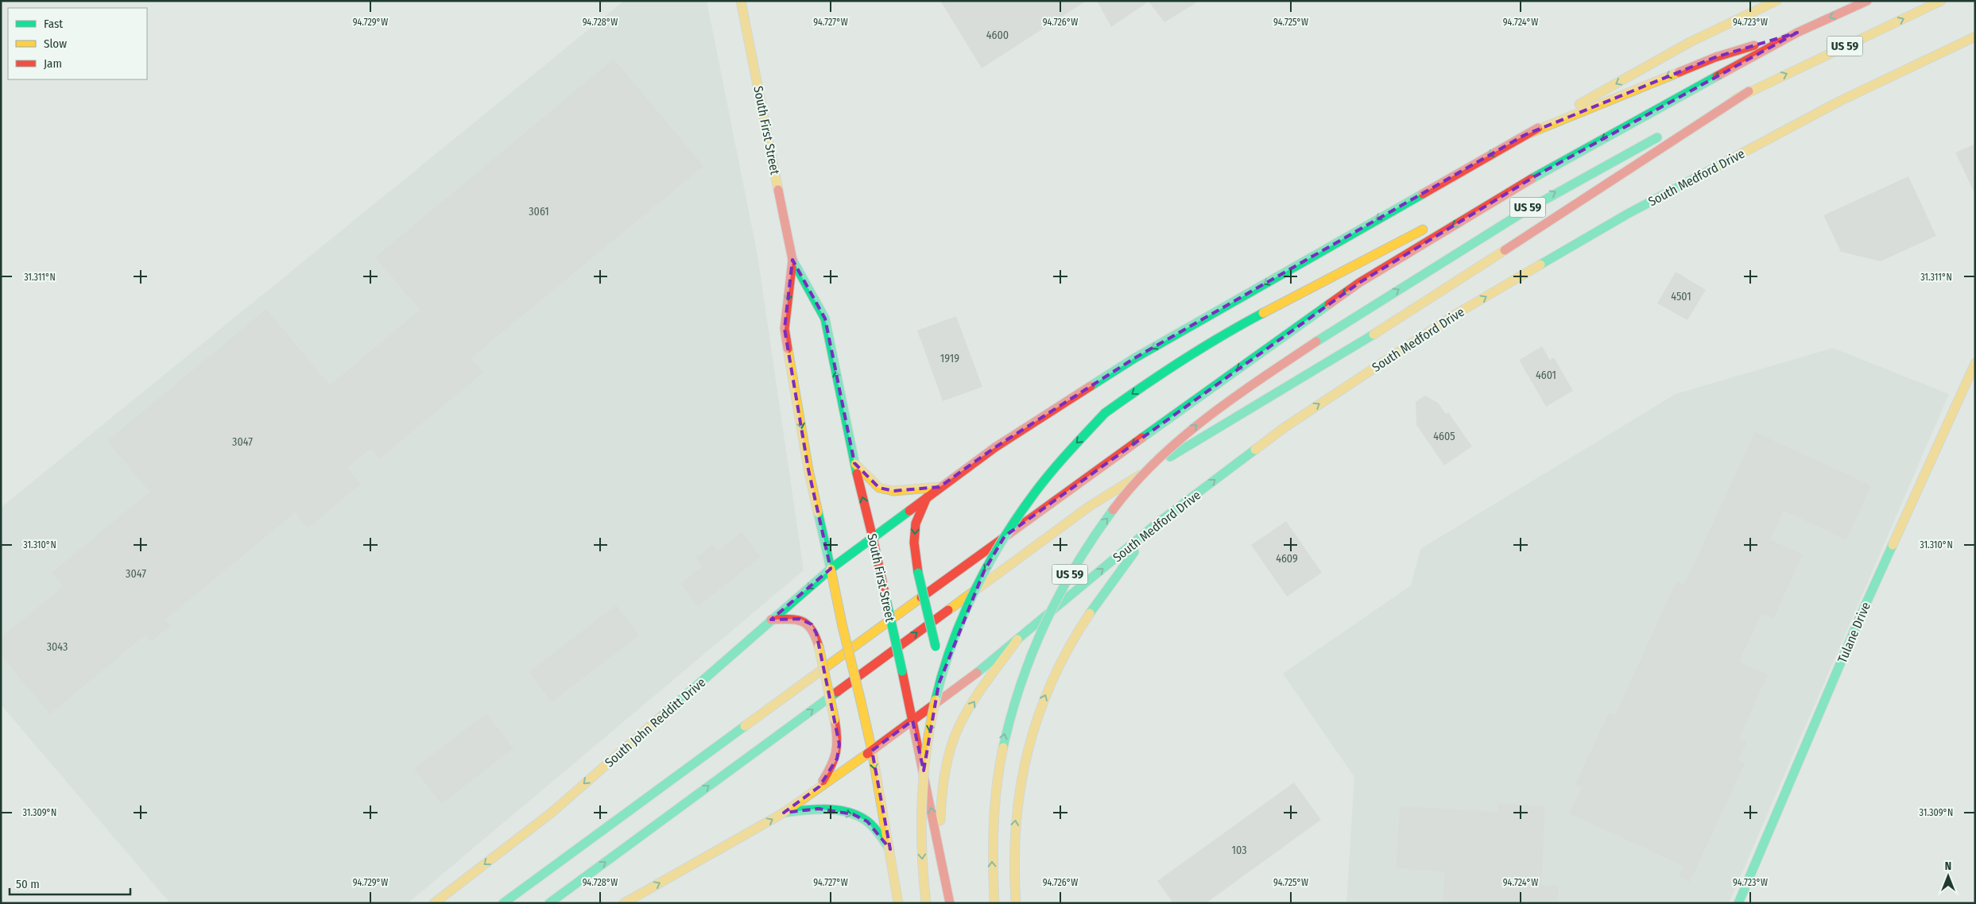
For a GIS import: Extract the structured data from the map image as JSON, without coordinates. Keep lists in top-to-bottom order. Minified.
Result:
{"streets":{"main road":["US 59","South First Street","South Medford Drive","Tulane Drive","South John Redditt Drive"]},"crossings":[["South First Street","South Medford Drive"],["South First Street","South John Redditt Drive"]],"house_numbers":["4600","3061","4501","1919","4601","4605","3047","4609","3047","3043","103"],"legend":["Fast","Slow","Jam"],"scale_bar":"50 m","north":"top","coordinates":["94.729°W","94.728°W","94.727°W","94.726°W","94.725°W","94.724°W","94.723°W","31.311°N","31.310°N","31.309°N"]}
